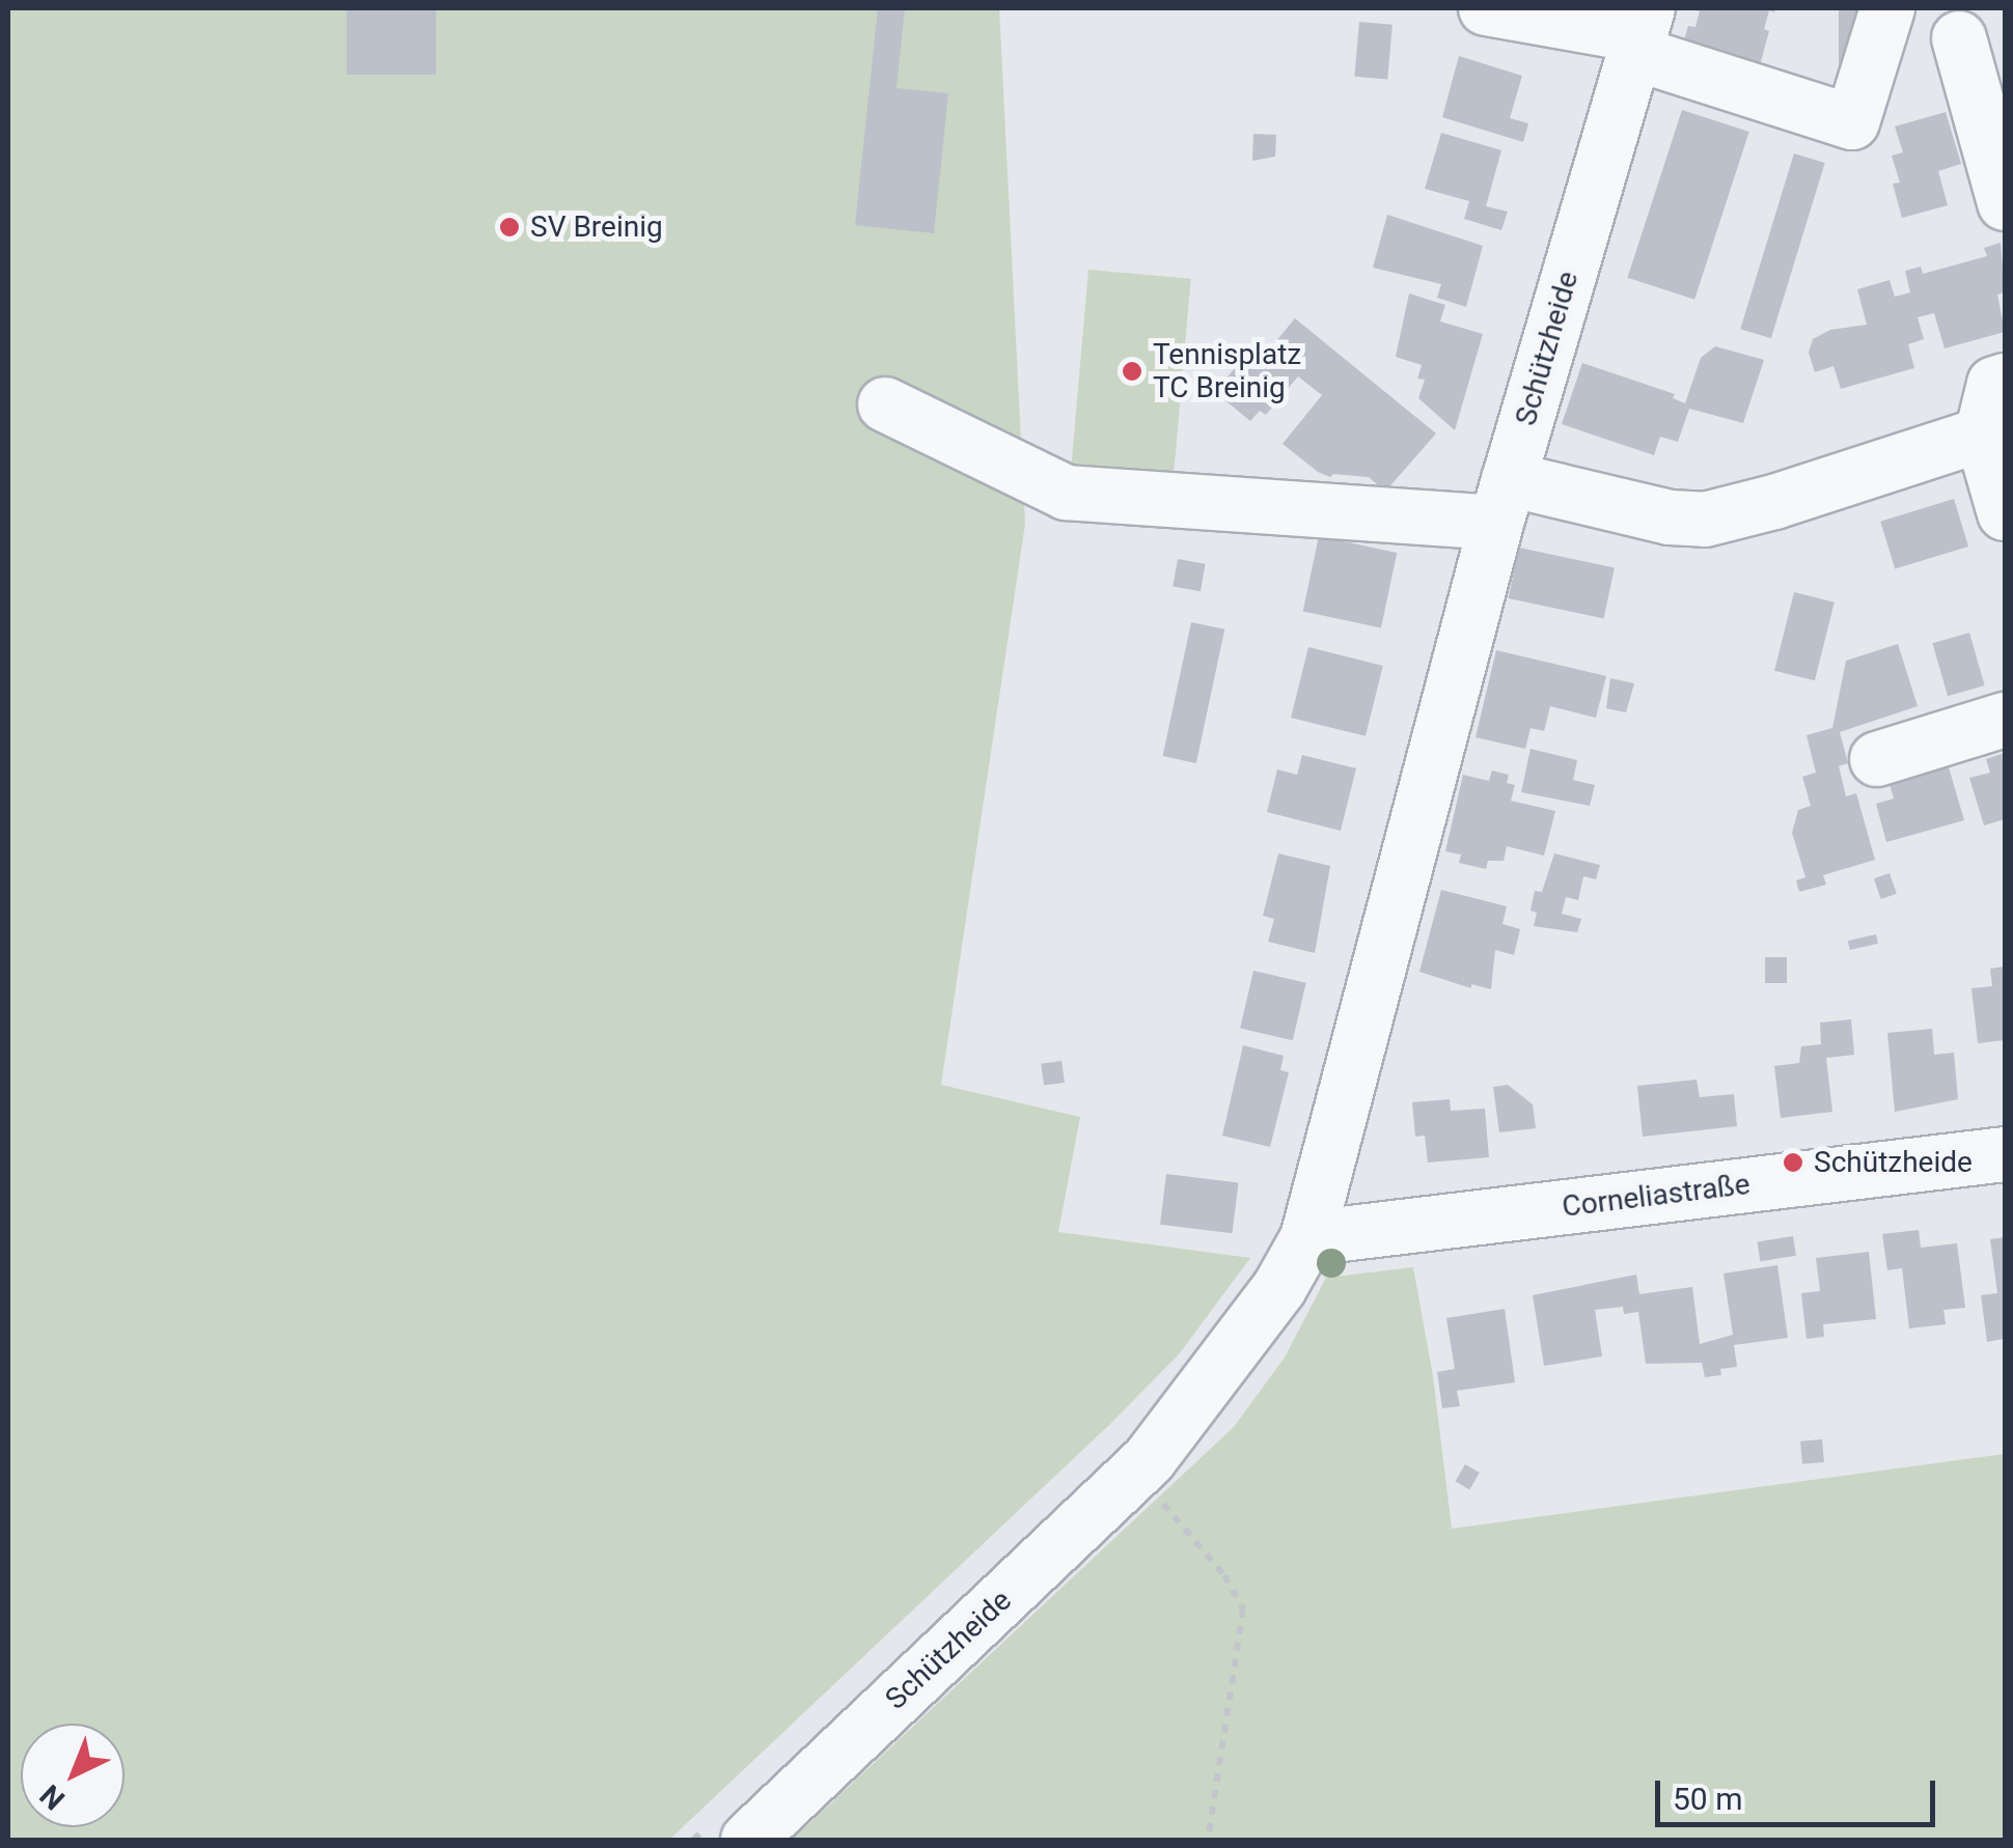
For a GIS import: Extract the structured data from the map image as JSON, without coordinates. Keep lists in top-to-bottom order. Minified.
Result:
{"streets":{"street":["Schützheide","Corneliastraße"]},"crossings":[["Schützheide","Corneliastraße"]],"places":["SV Breinig","Tennisplatz TC Breinig","Schützheide"],"scale_bar":"50 m","north":"bottom left"}
